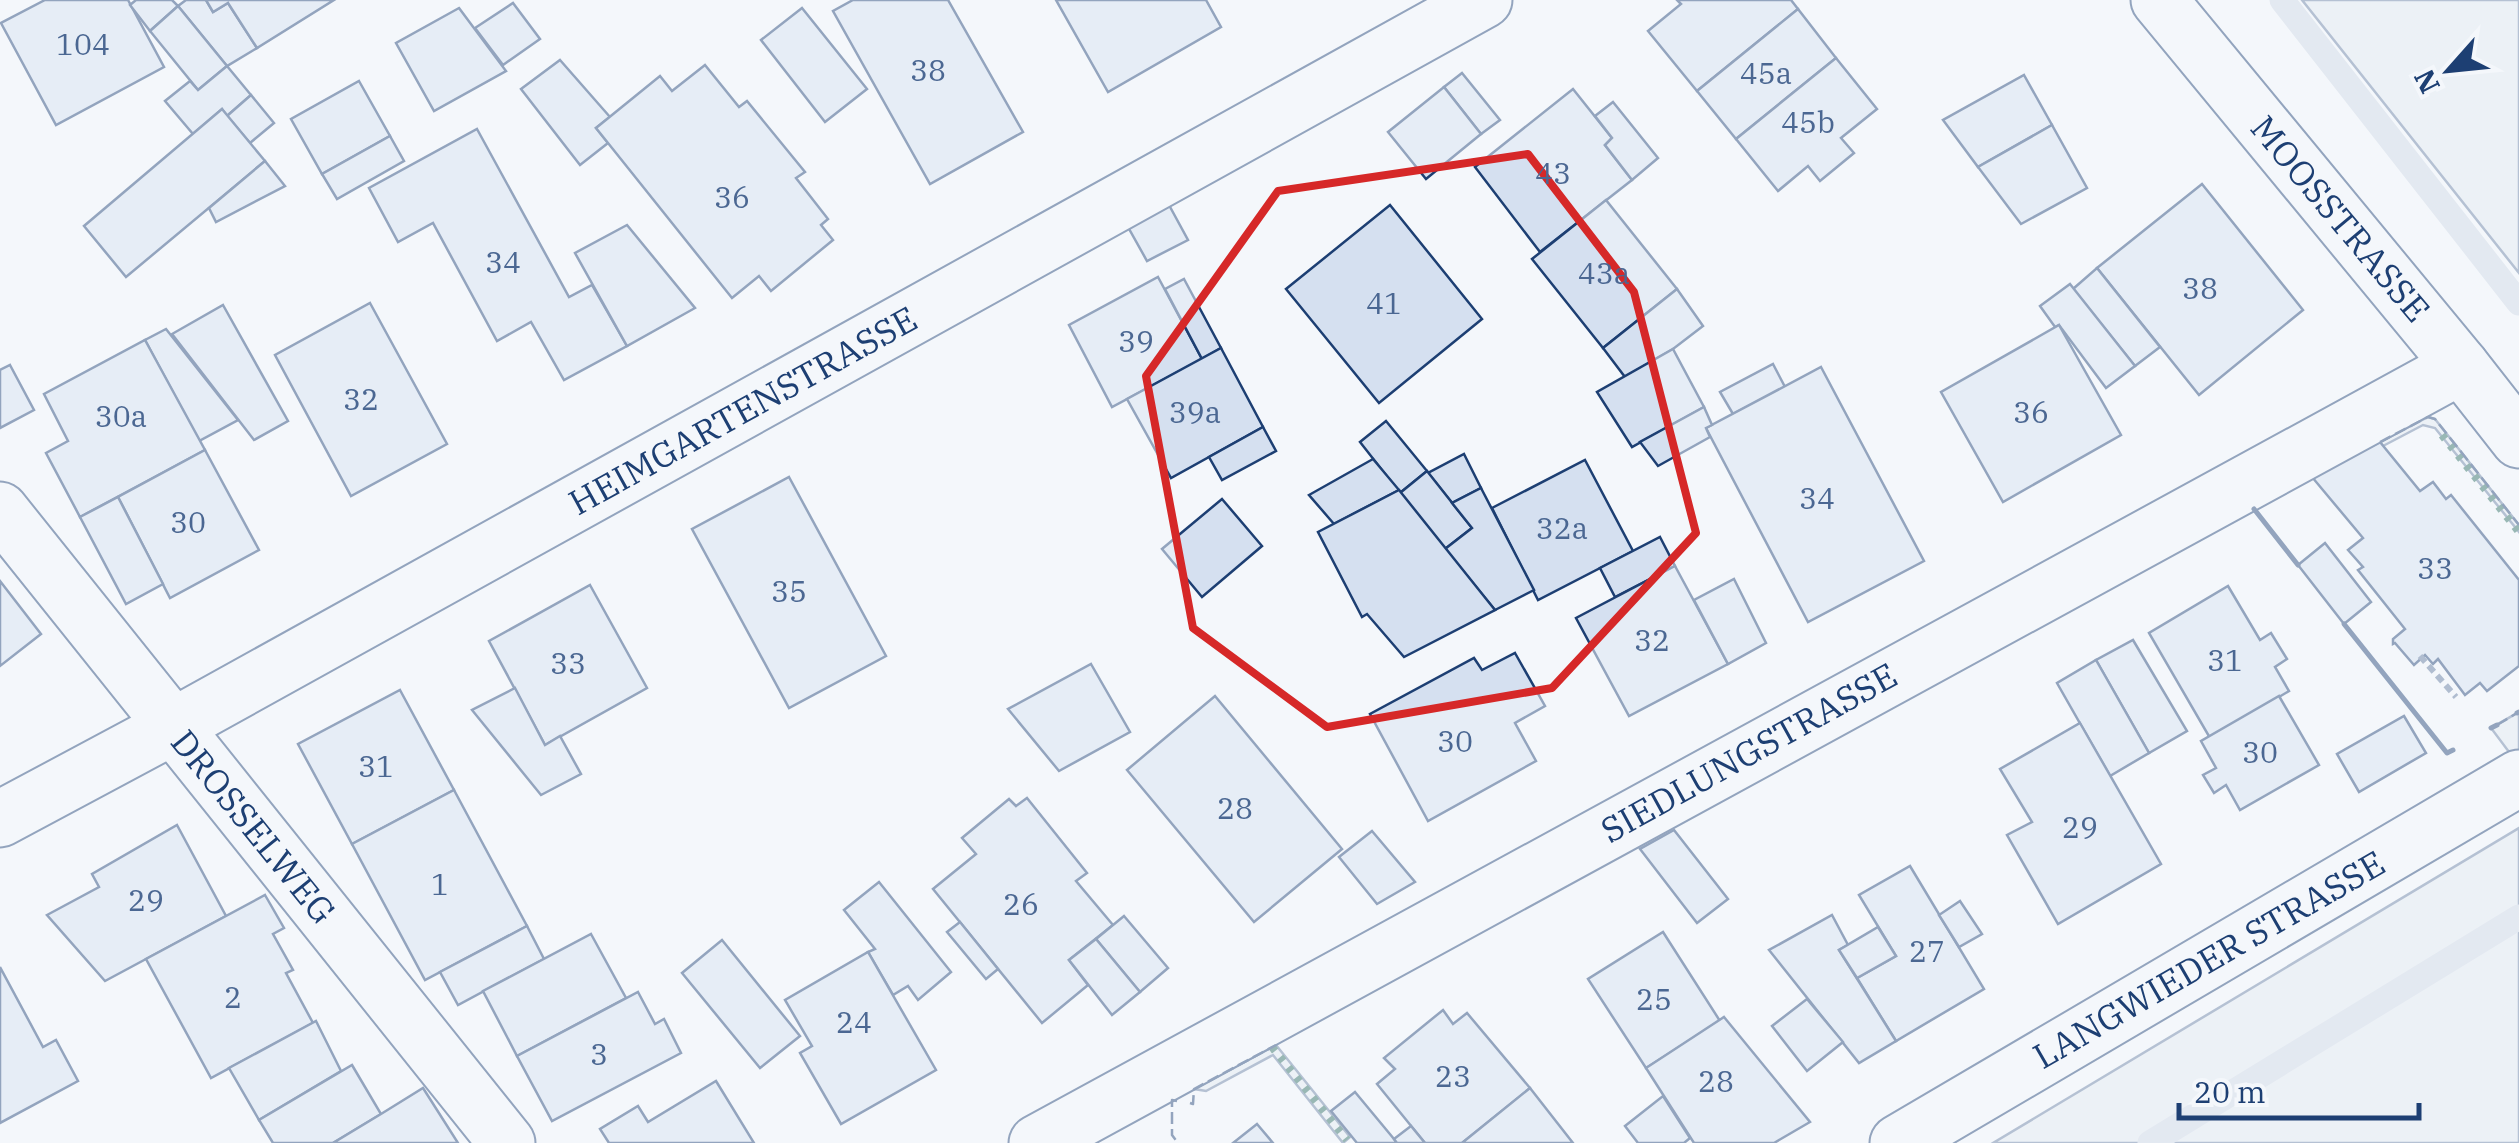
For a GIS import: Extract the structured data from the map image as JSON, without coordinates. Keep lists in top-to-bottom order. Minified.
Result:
{"streets":{"street":["MOOSSTRASSE","HEIMGARTENSTRASSE","SIEDLUNGSTRASSE","DROSSELWEG","LANGWIEDER STRASSE"]},"crossings":[["MOOSSTRASSE","SIEDLUNGSTRASSE"],["HEIMGARTENSTRASSE","DROSSELWEG"]],"house_numbers":["104","38","45a","45b","43","36","34","43a","38","41","39","32","39a","36","30a","34","30","32a","33","35","32","31","33","30","30","31","28","29","1","29","26","27","2","25","24","3","23","28"],"scale_bar":"20 m","north":"bottom left"}
